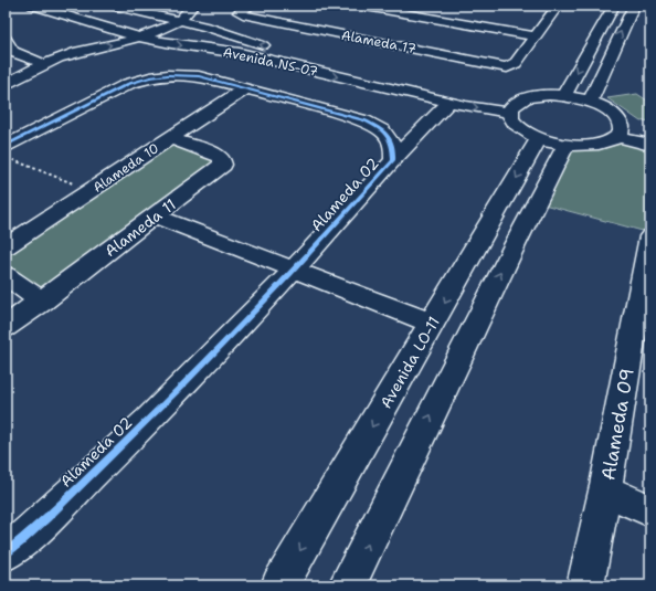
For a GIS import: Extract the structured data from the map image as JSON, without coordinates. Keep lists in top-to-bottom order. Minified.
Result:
{"streets":{"street":["Alameda 17","Avenida NS-07","Alameda 10","Alameda 02","Alameda 11","Avenida LO-11","Alameda 09"]},"crossings":[["Alameda 10","Alameda 02"],["Alameda 10","Alameda 11"]]}
